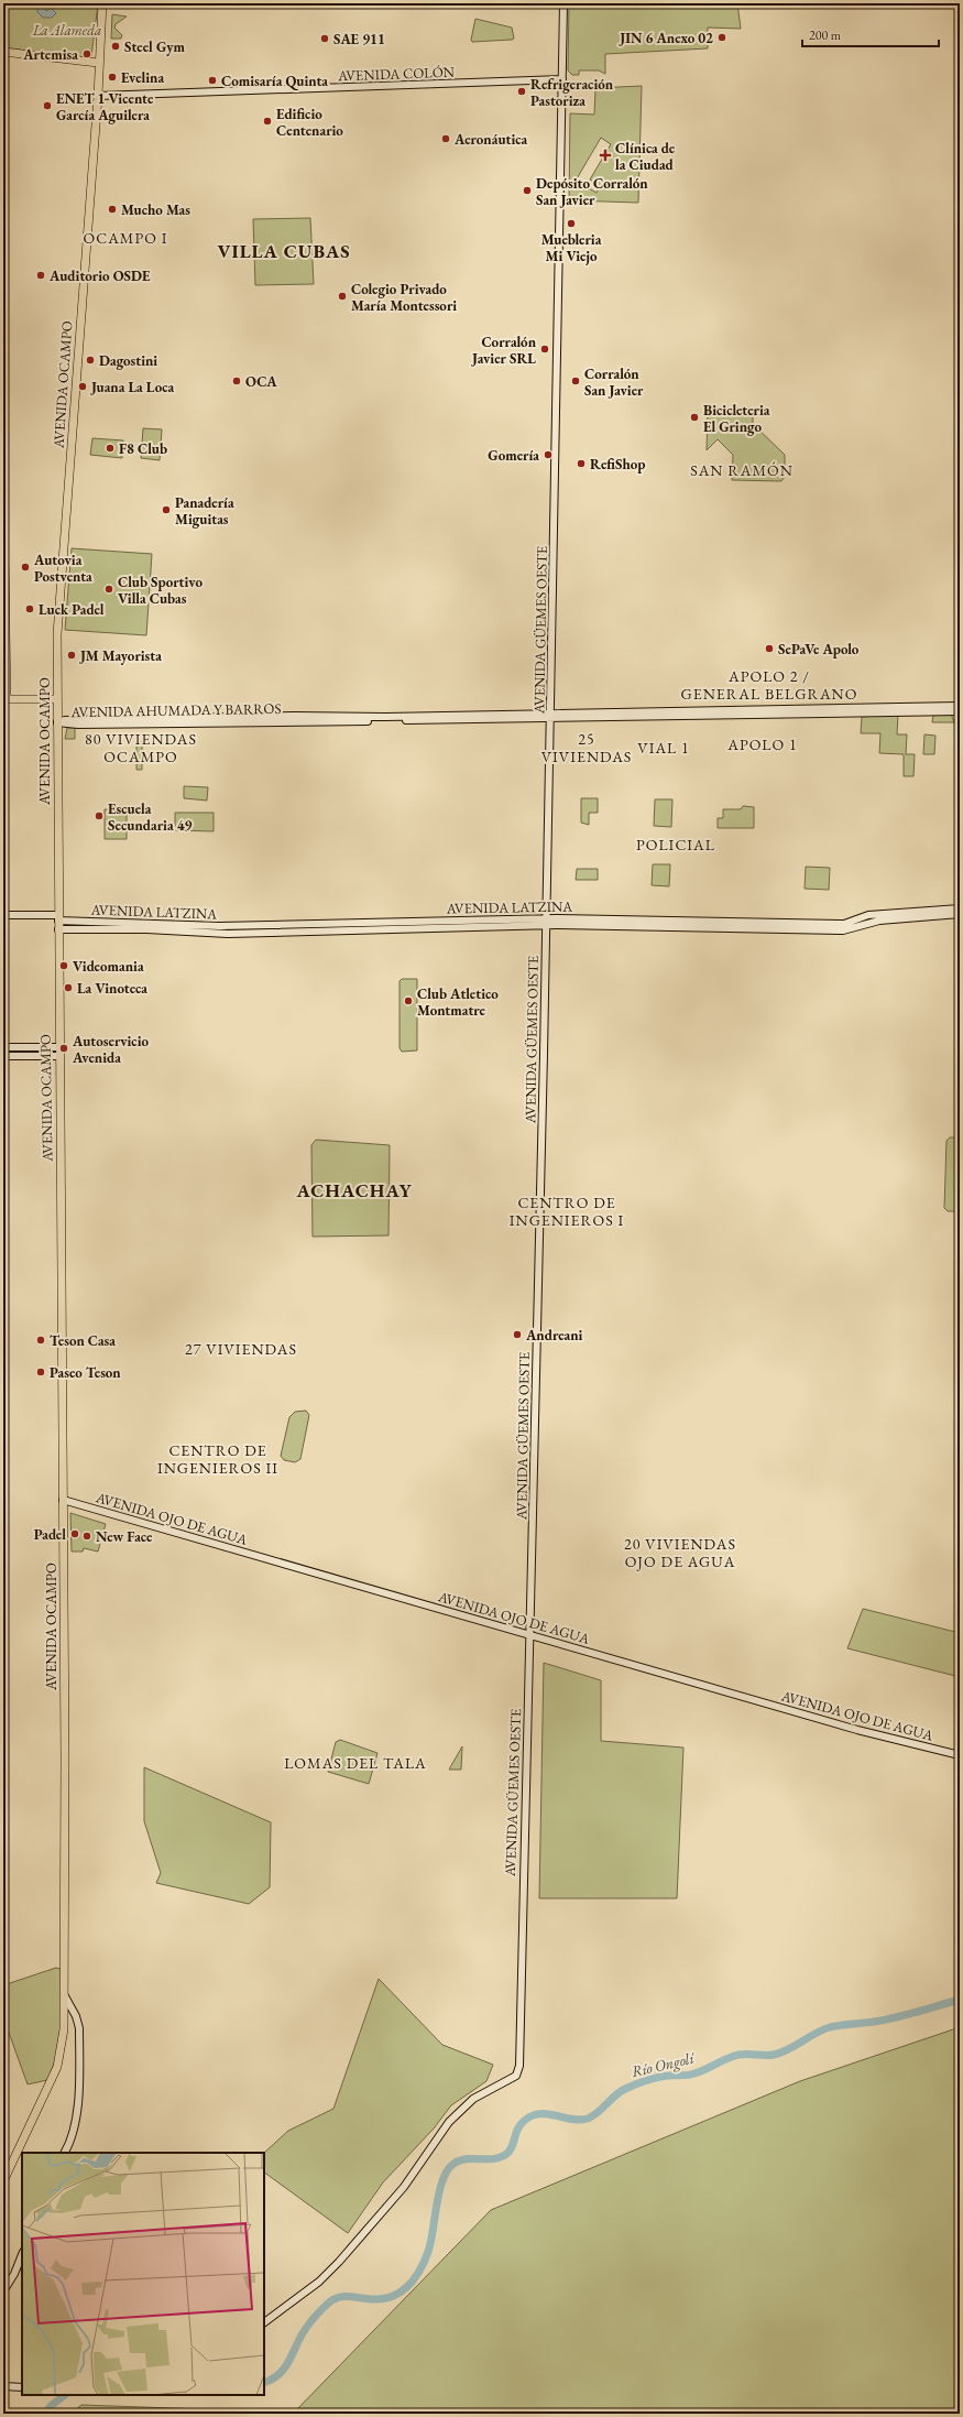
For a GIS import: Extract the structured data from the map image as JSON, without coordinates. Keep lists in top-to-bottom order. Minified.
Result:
{"streets":{"main road":["AVENIDA COLÓN","AVENIDA OCAMPO","AVENIDA GÜEMES OESTE","AVENIDA AHUMADA Y BARROS","AVENIDA LATZINA","AVENIDA OJO DE AGUA"]},"crossings":[["AVENIDA COLÓN","AVENIDA OCAMPO"],["AVENIDA COLÓN","AVENIDA GÜEMES OESTE"],["AVENIDA OCAMPO","AVENIDA AHUMADA Y BARROS"],["AVENIDA OCAMPO","AVENIDA LATZINA"],["AVENIDA OCAMPO","AVENIDA OJO DE AGUA"],["AVENIDA GÜEMES OESTE","AVENIDA AHUMADA Y BARROS"],["AVENIDA GÜEMES OESTE","AVENIDA LATZINA"],["AVENIDA GÜEMES OESTE","AVENIDA OJO DE AGUA"]],"districts":["OCAMPO I","VILLA CUBAS","SAN RAMÓN","APOLO 2 / GENERAL BELGRANO","80 VIVIENDAS OCAMPO","25 VIVIENDAS","APOLO 1","VIAL 1","POLICIAL","ACHACHAY","CENTRO DE INGENIEROS I","27 VIVIENDAS","CENTRO DE INGENIEROS II","20 VIVIENDAS OJO DE AGUA","LOMAS DEL TALA"],"water":["Río Ongolí"],"parks":["La Alameda"],"places":{"other":["JIN 6 Anexo 02","SAE 911","Steel Gym","Artemisa","Evelina","Comisaría Quinta","Refrigeración Pastoriza","ENET 1 Vicente García Aguilera","Edificio Centenario","Aeronáutica","Depósito Corralón San Javier","Mucho Mas","Muebleria Mi Viejo","Auditorio OSDE","Colegio Privado María Montessori","Corralón Javier SRL","Dagostini","OCA","Corralón San Javier","Juana La Loca","Bicicleteria El Gringo","F8 Club","Gomería","RefiShop","Panadería Miguitas","Autovia Postventa","Club Sportivo Villa Cubas","Luck Padel","SePaVe Apolo","JM Mayorista","Escuela Secundaria 49","Videomania","La Vinoteca","Club Atletico Montmatre","Autoservicio Avenida","Andreani","Teson Casa","Paseo Teson","Padel","New Face"],"health":["Clínica de la Ciudad"]},"scale_bar":"200 m"}
